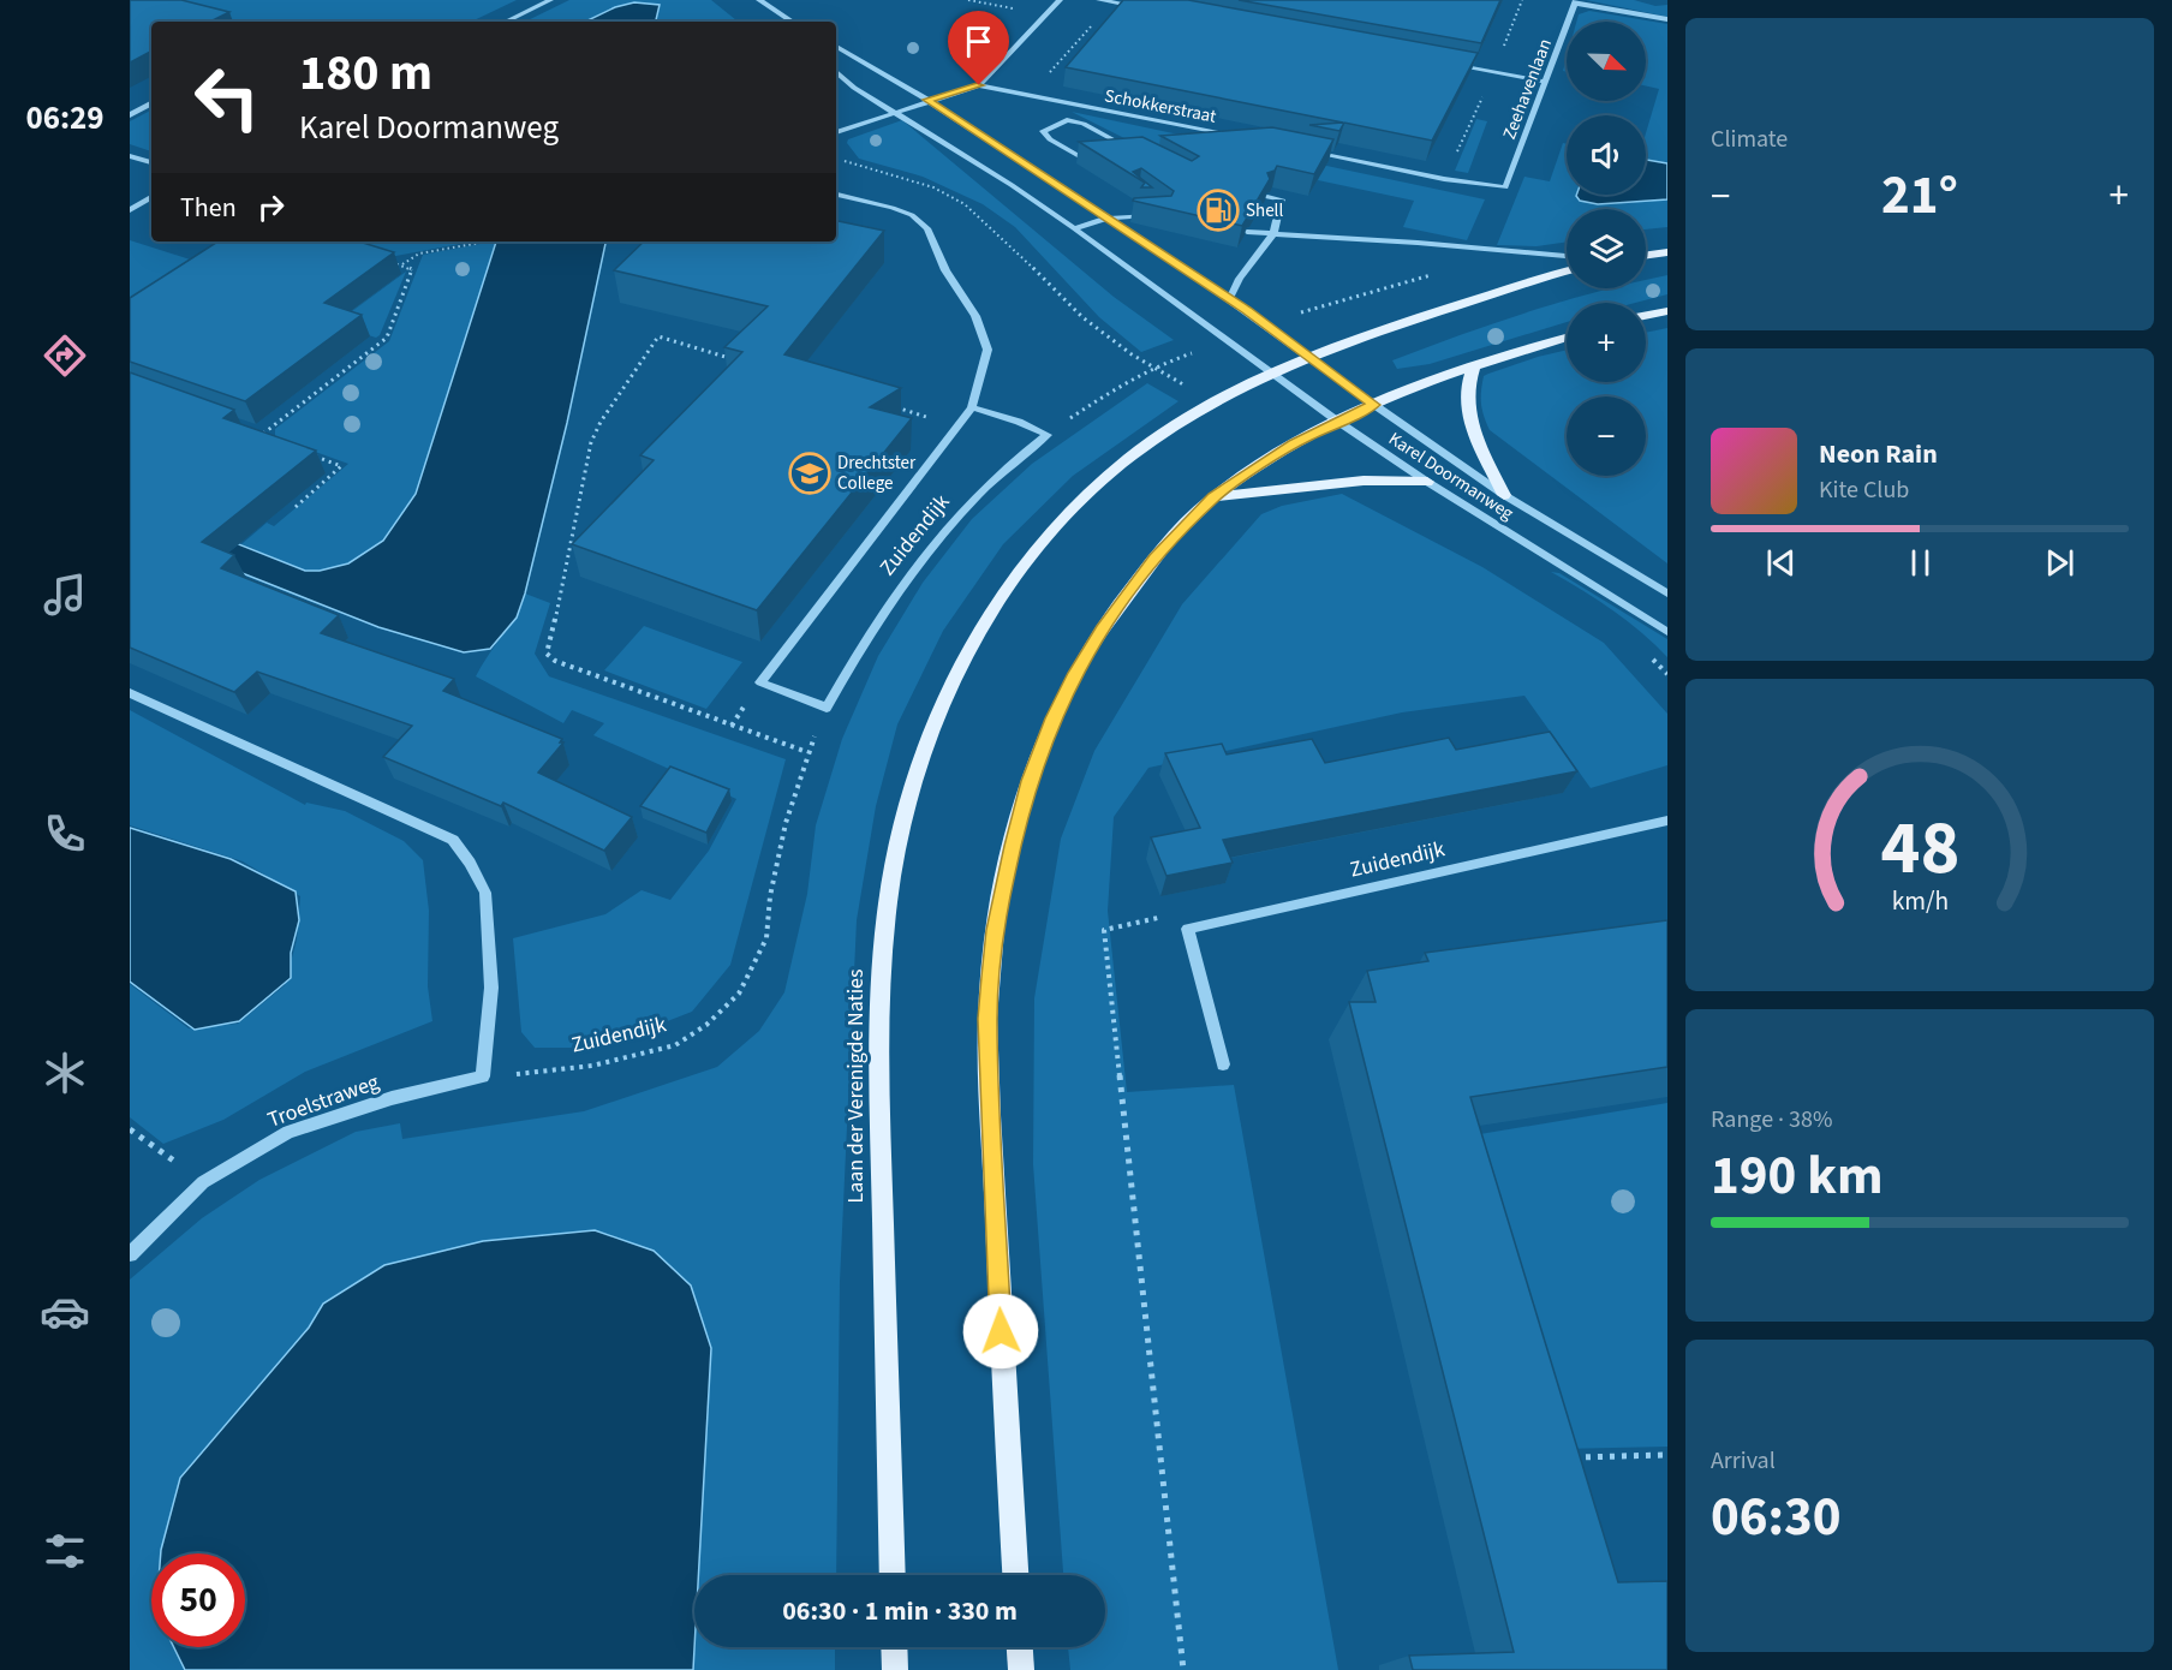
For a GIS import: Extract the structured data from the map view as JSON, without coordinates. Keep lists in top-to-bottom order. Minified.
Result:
{"streets":{"main road":["Laan der Verenigde Naties"],"street":["Zeehavenlaan","Schokkerstraat","Karel Doormanweg","Zuidendijk","Troelstraweg"]},"crossings":[["Karel Doormanweg","Laan der Verenigde Naties"],["Zuidendijk","Troelstraweg"]],"places":{"fuel station":["Shell"],"school or university":["Drechtster College"]},"north":"bottom right","page":{"tabs":"06:29","tile":["Climate",["Range · 38%","190 km"],["Arrival","06:30"]],"map_buttons":["+","−"],"turn":["180 m","Karel Doormanweg"],"heat":["−","21°","+"],"then":"Then","song":["Neon Rain","Kite Club"],"limit":"50","trip":"06:30 · 1 min · 330 m","gauge":["48","km/h"]}}
